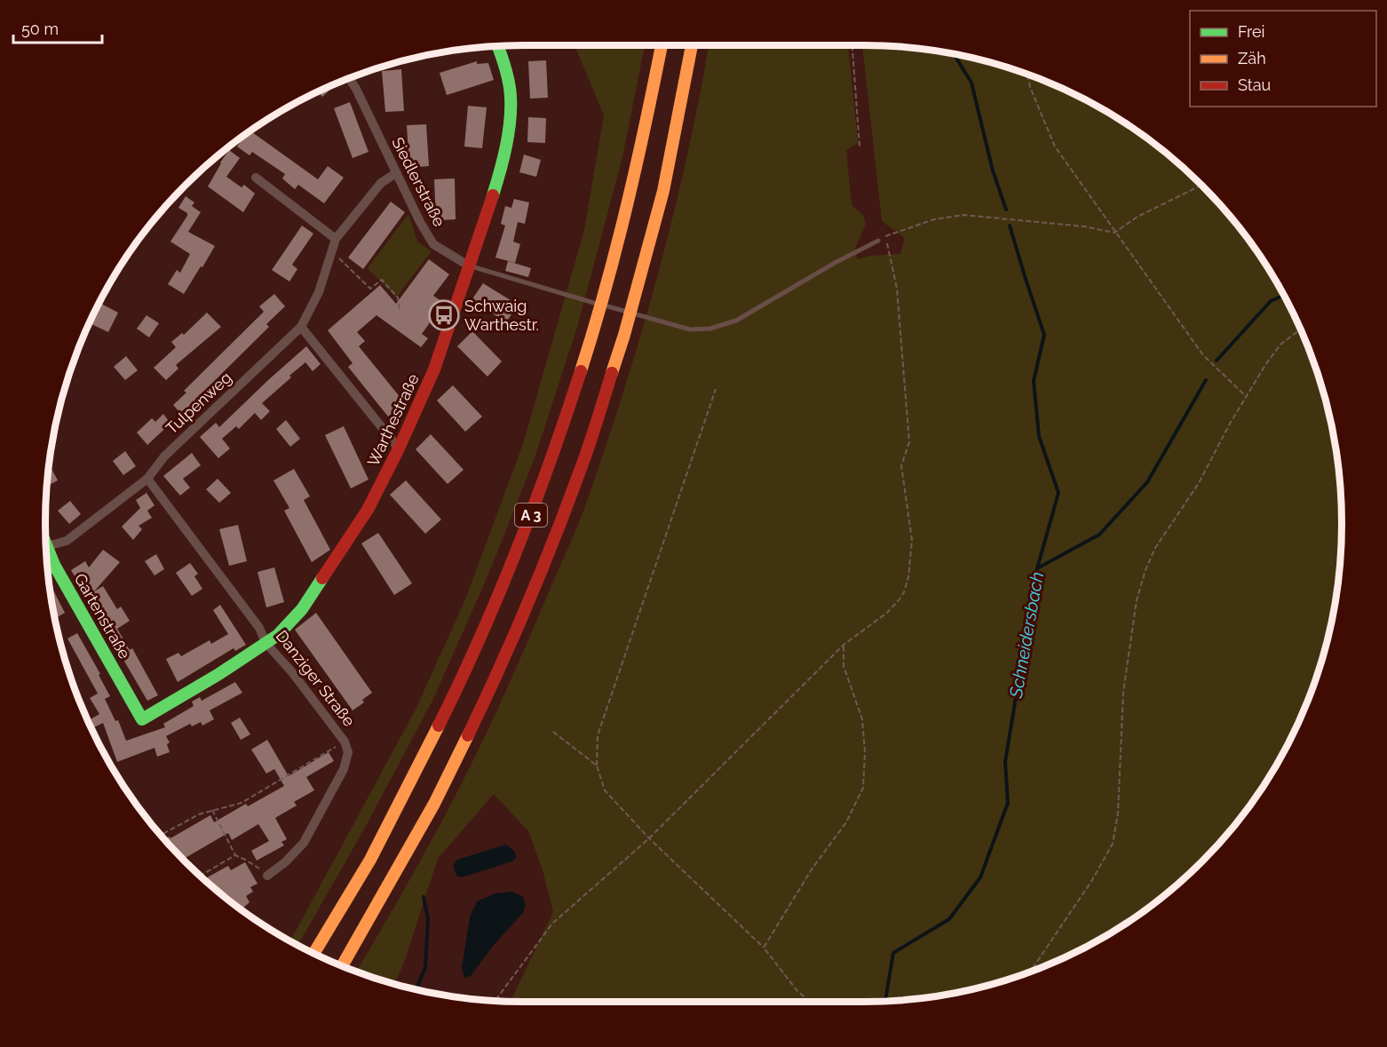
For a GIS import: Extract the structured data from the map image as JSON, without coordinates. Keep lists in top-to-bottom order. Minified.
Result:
{"streets":{"main road":["Warthestraße","A 3","Gartenstraße"],"street":["Siedlerstraße","Tulpenweg","Danziger Straße"]},"crossings":[["Siedlerstraße","Tulpenweg"],["Siedlerstraße","Warthestraße"],["Tulpenweg","Danziger Straße"],["Warthestraße","Gartenstraße"],["Warthestraße","Danziger Straße"]],"water":["Schneidersbach"],"places":{"bus stop":["Schwaig Warthestr."]},"legend":["Frei","Zäh","Stau"],"scale_bar":"50 m"}
